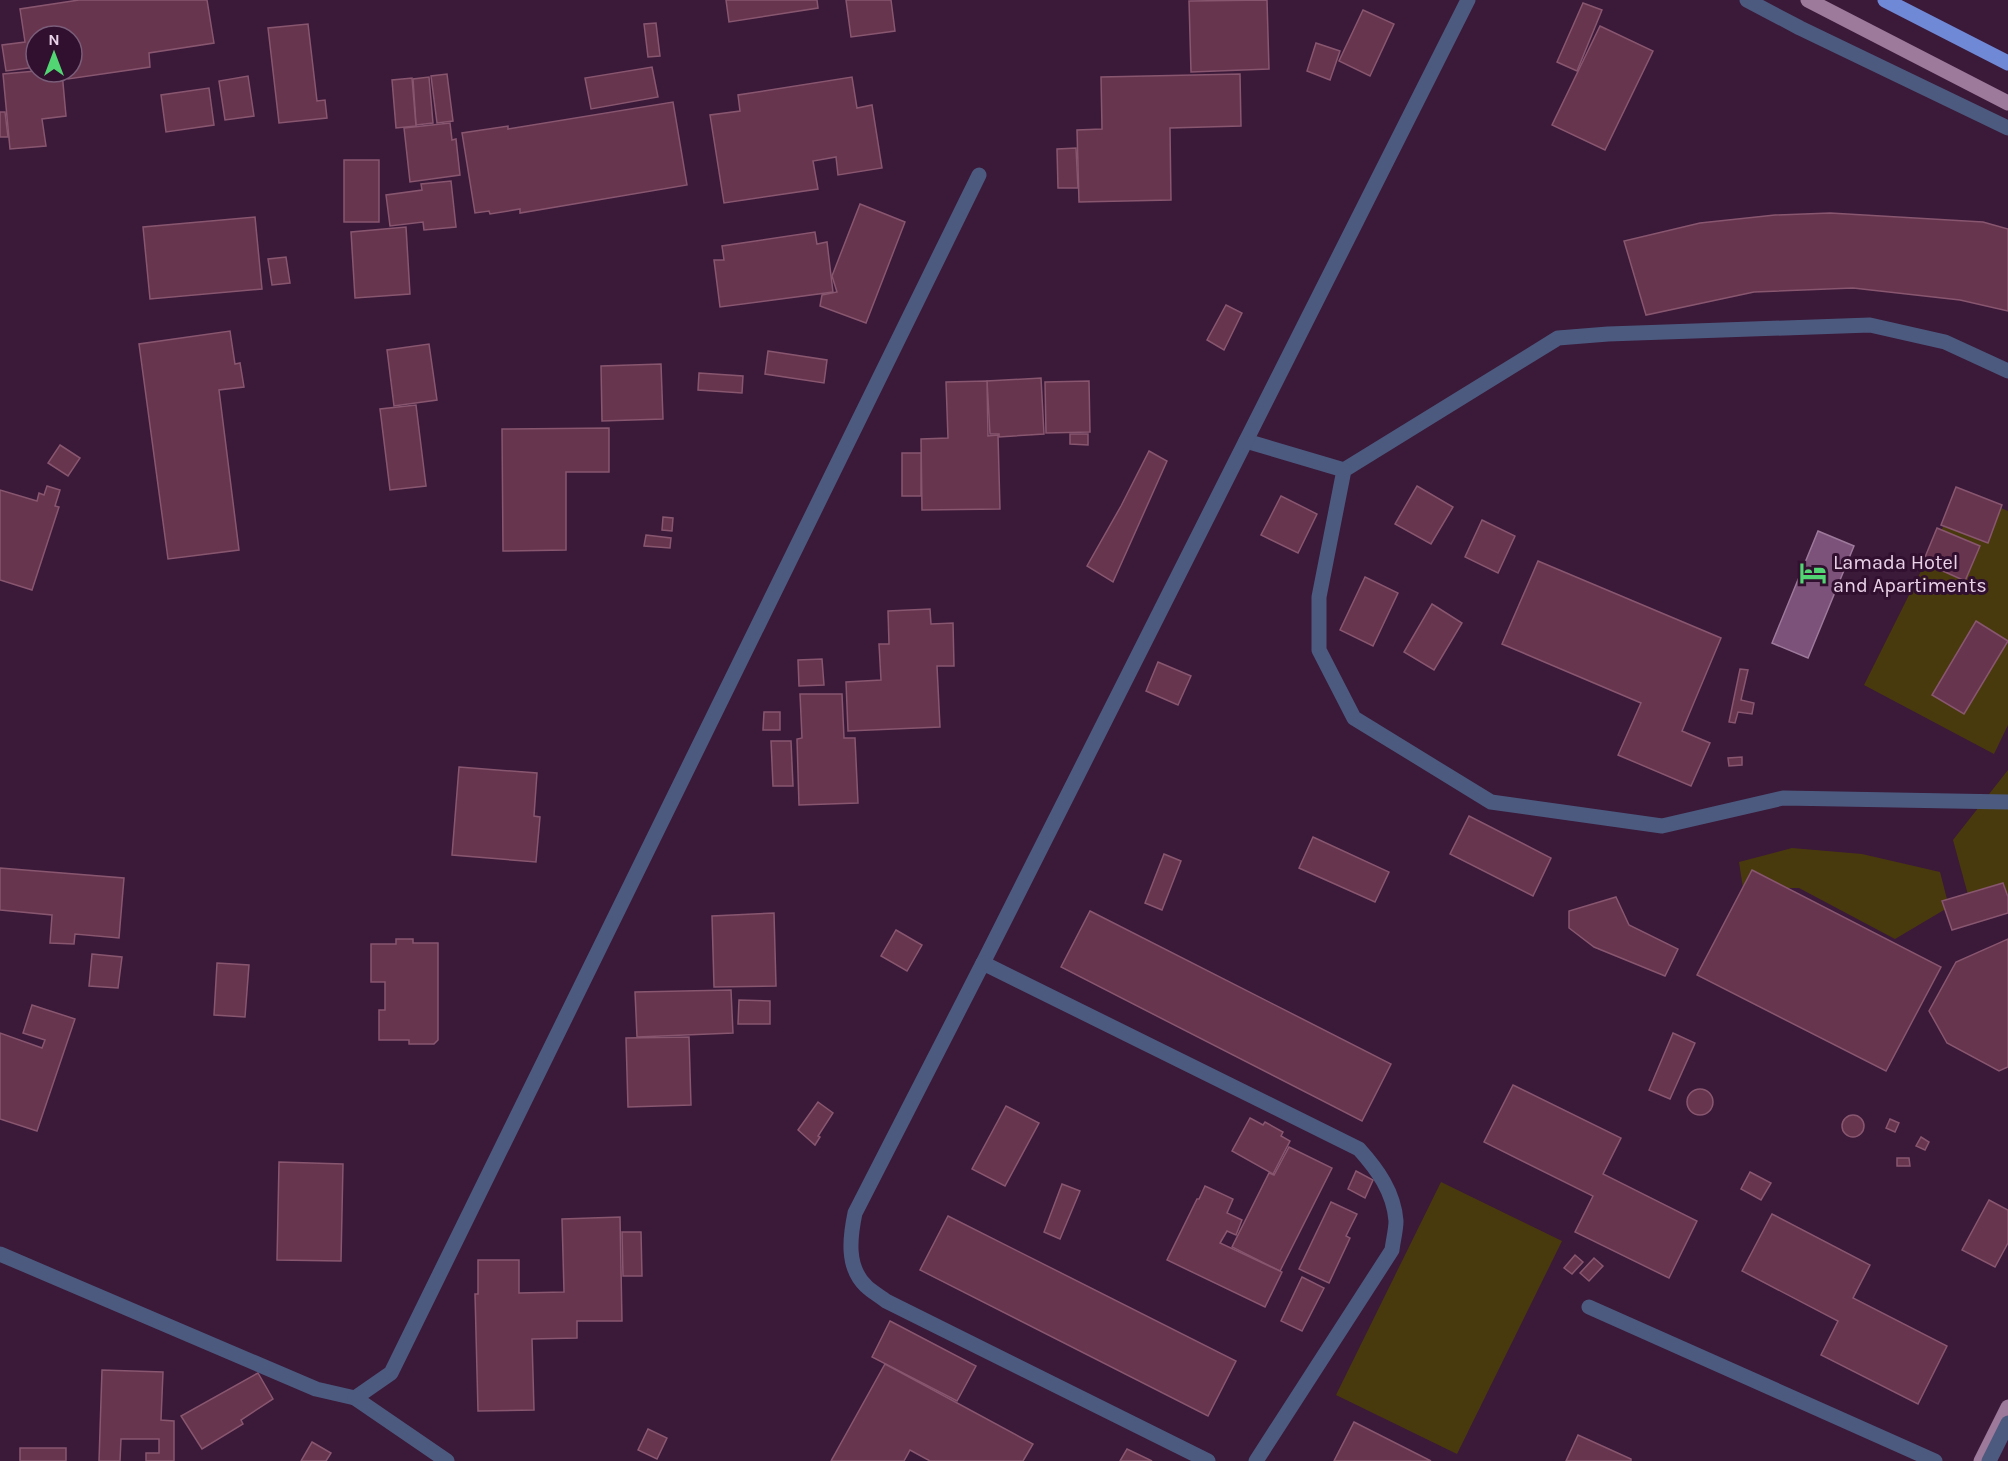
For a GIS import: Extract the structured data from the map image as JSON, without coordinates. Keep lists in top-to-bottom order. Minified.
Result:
{"places":{"hotel":["Lamada Hotel and Apartiments"]},"north":"top"}
